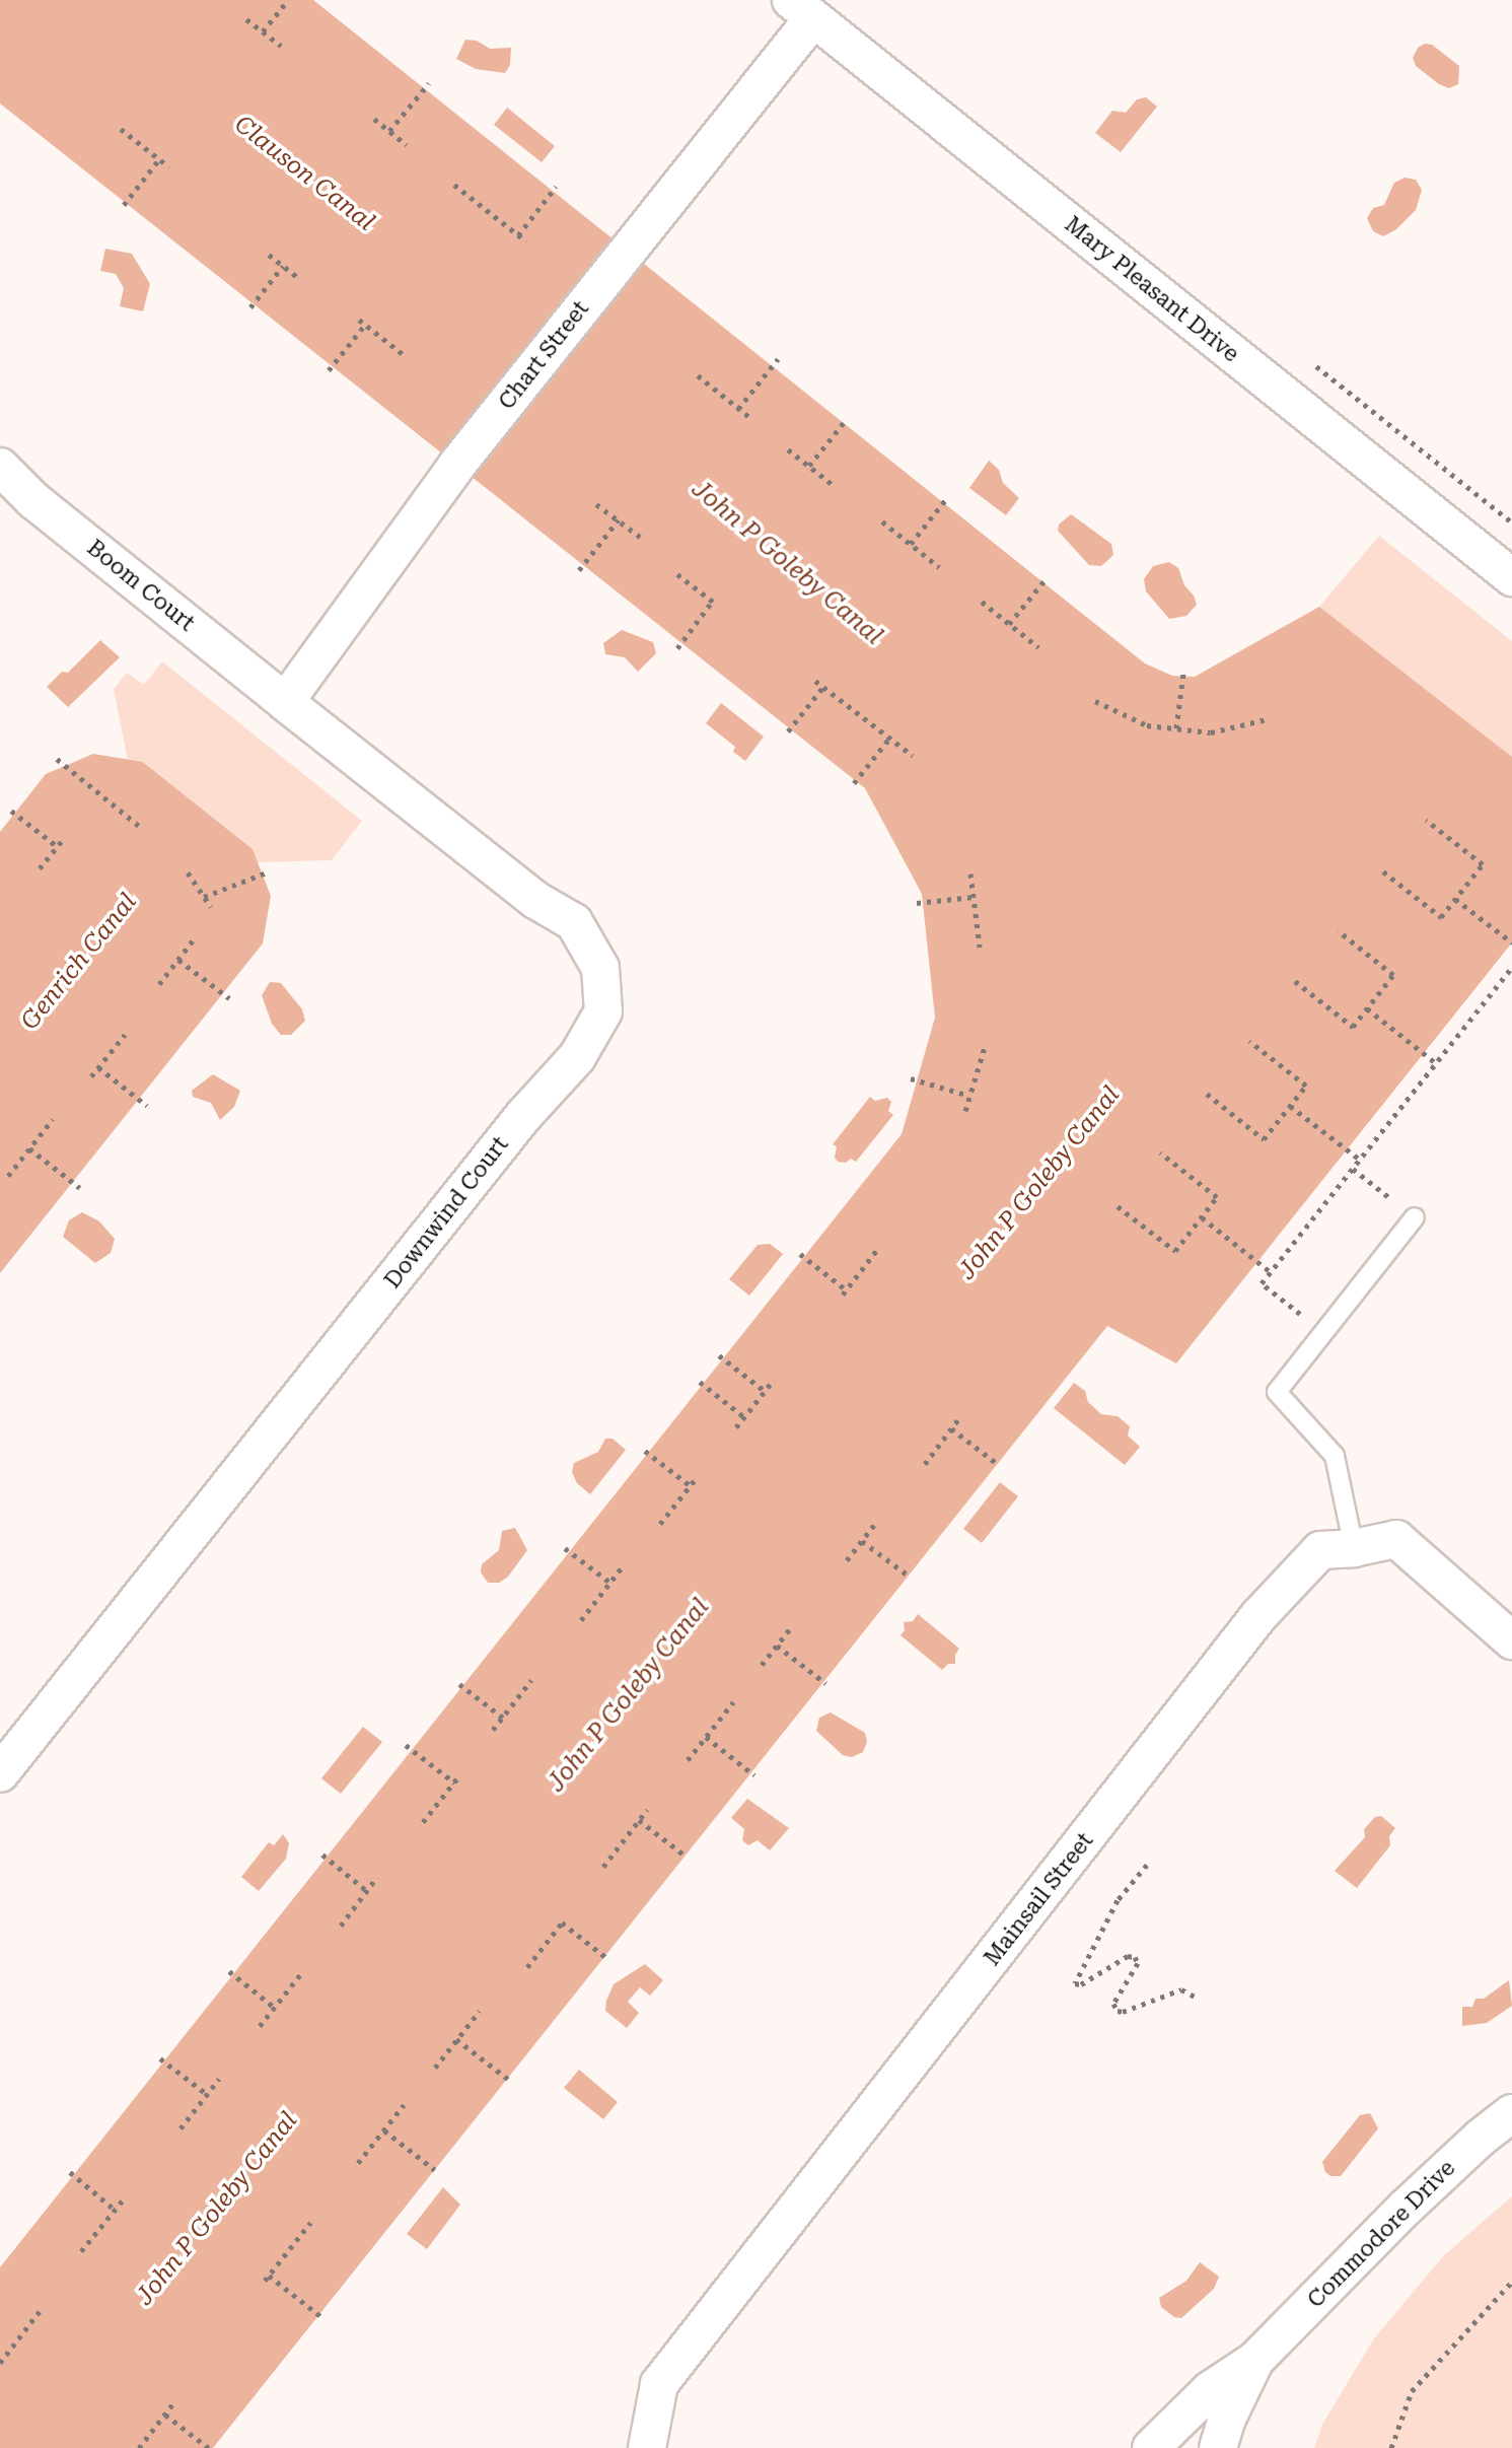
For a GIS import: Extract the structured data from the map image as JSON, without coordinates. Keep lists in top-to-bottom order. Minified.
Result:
{"streets":{"street":["Mary Pleasant Drive","Chart Street","Boom Court","Downwind Court","Mainsail Street","Commodore Drive"]},"crossings":[["Mary Pleasant Drive","Chart Street"],["Chart Street","Boom Court"],["Chart Street","Downwind Court"],["Boom Court","Downwind Court"]],"water":["Clauson Canal","John P Goleby Canal","Genrich Canal"]}
